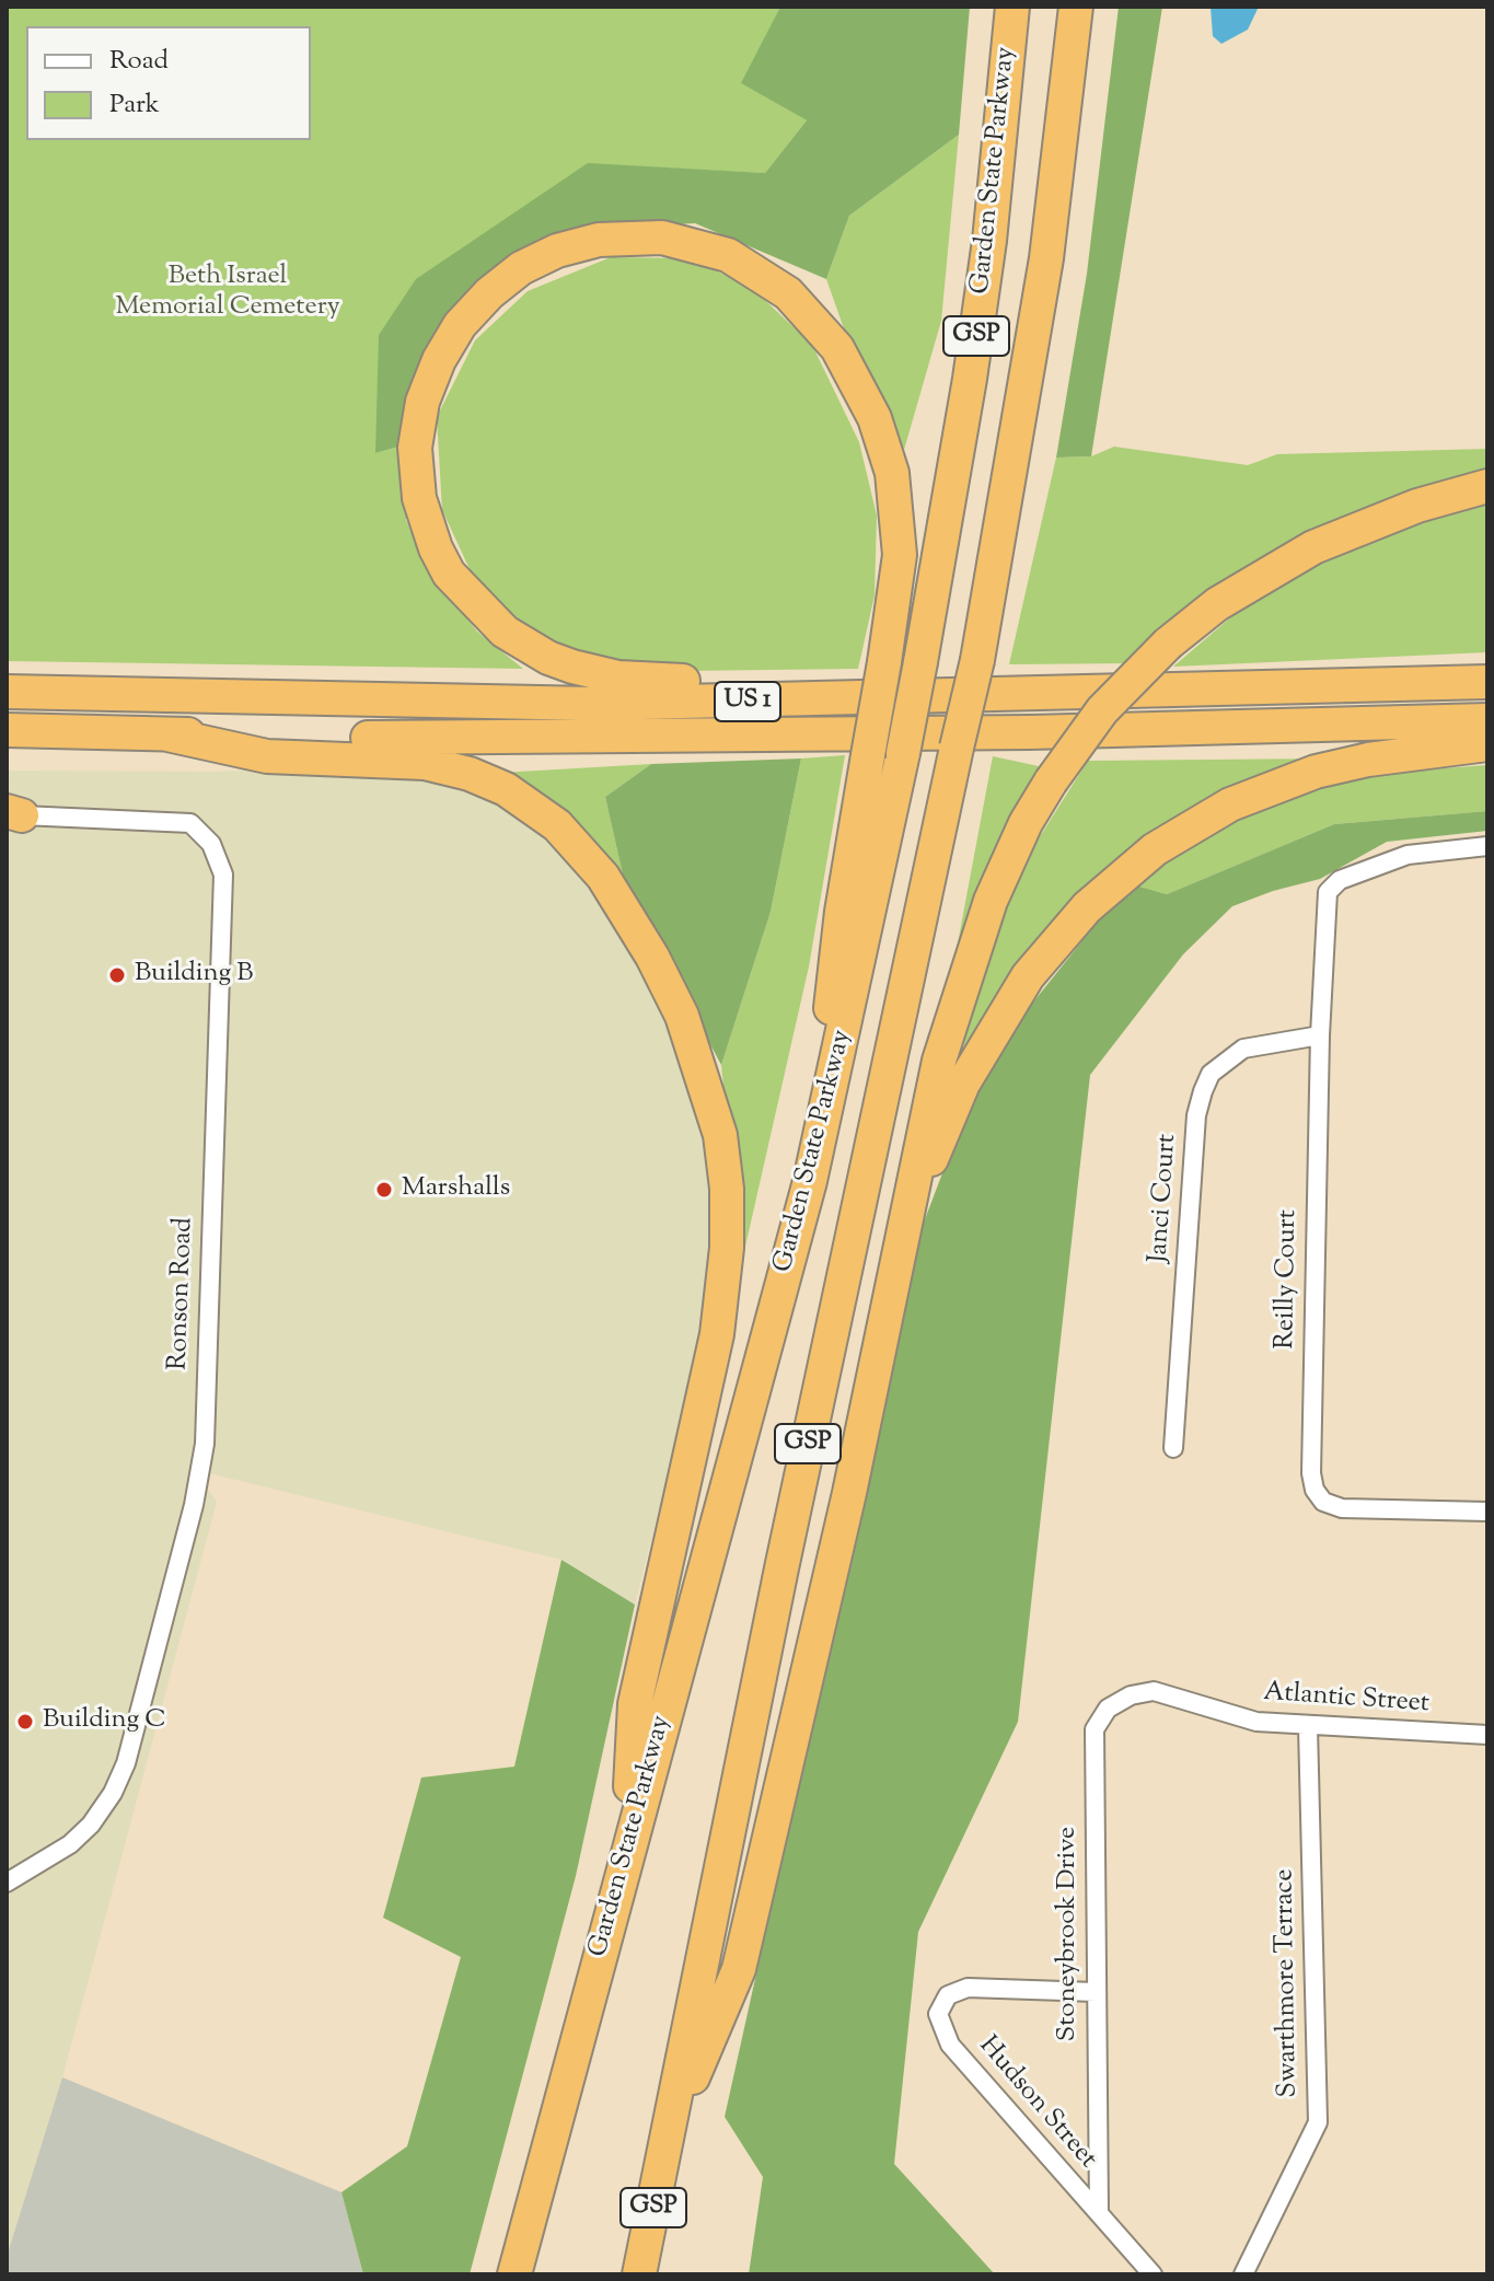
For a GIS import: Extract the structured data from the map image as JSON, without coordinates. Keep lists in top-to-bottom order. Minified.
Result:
{"streets":{"highway":["Garden State Parkway","GSP","US 1"],"street":["Janci Court","Reilly Court","Ronson Road","Atlantic Street","Stoneybrook Drive","Swarthmore Terrace","Hudson Street"]},"crossings":[["Janci Court","Reilly Court"],["Atlantic Street","Stoneybrook Drive"],["Atlantic Street","Swarthmore Terrace"],["Stoneybrook Drive","Hudson Street"]],"parks":["Beth Israel Memorial Cemetery"],"places":["Building B","Marshalls","Building C"],"legend":["Road","Park"]}
